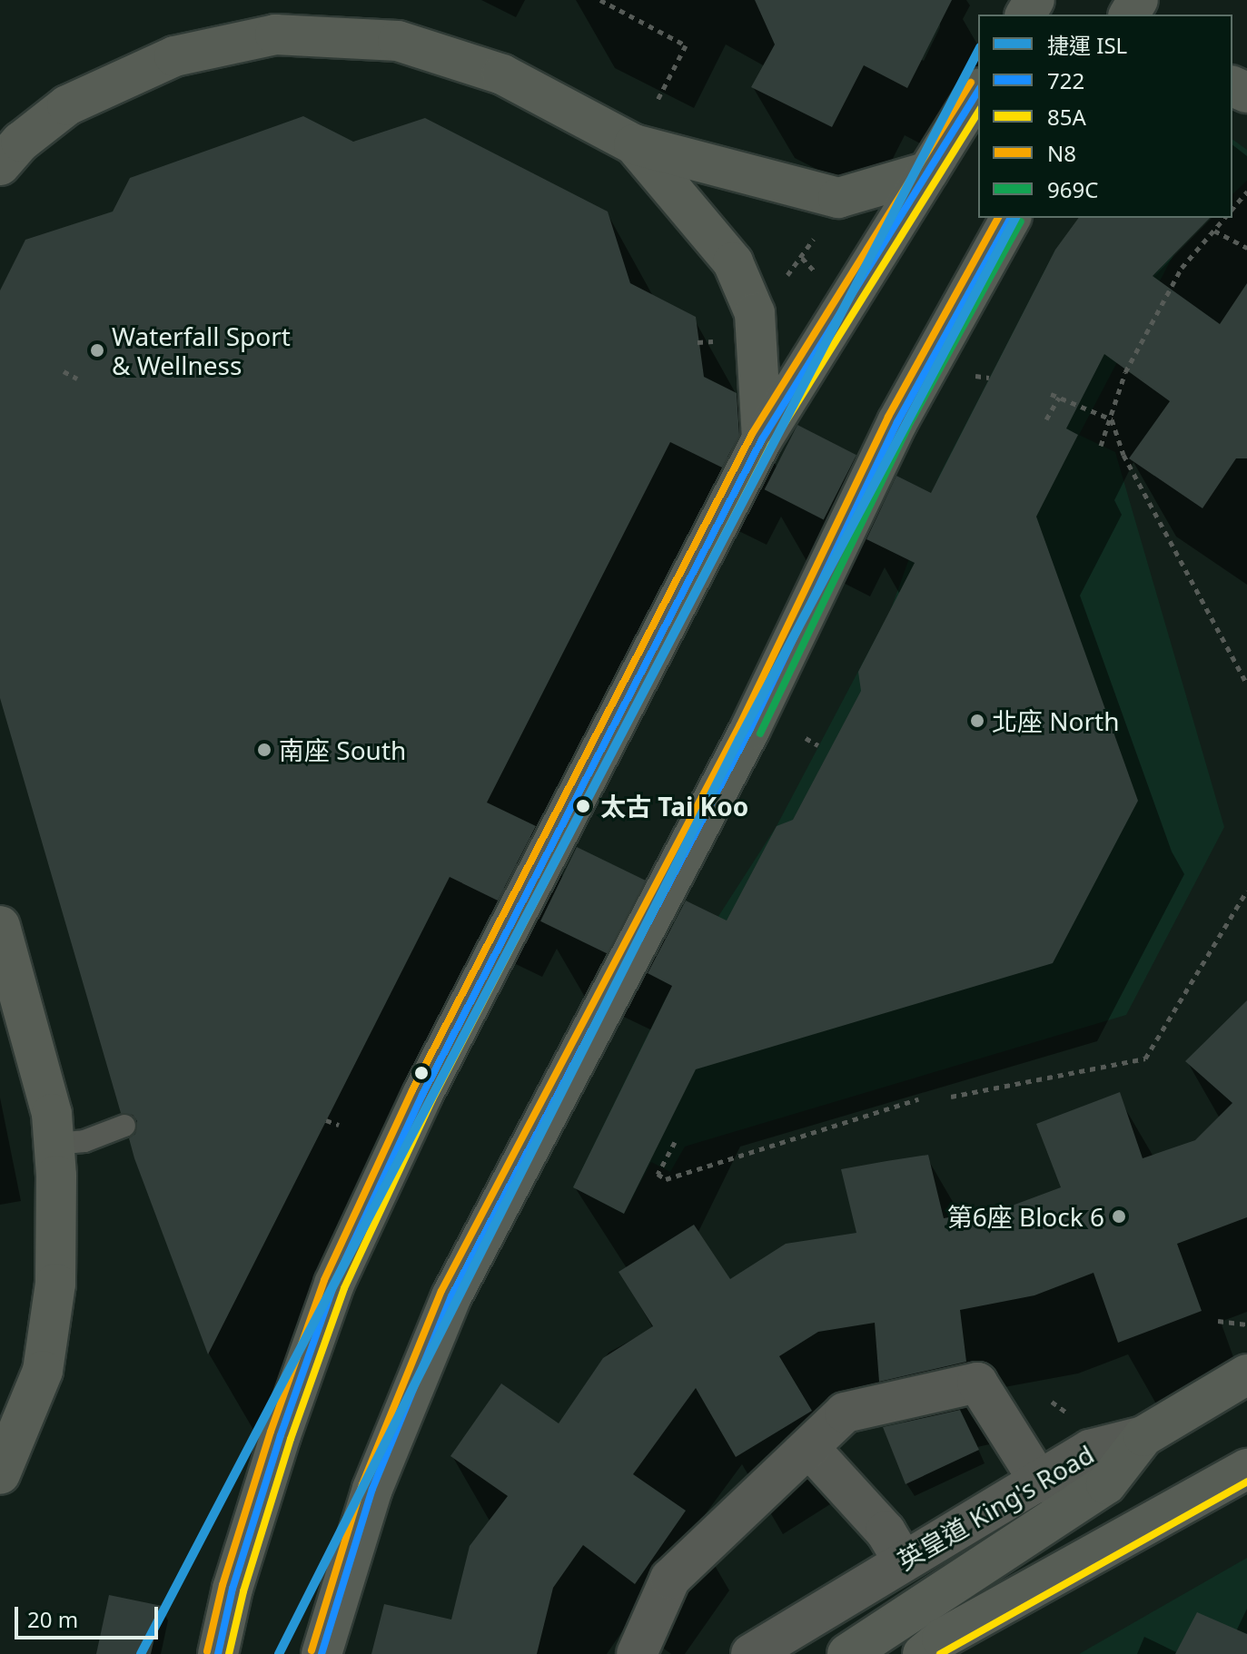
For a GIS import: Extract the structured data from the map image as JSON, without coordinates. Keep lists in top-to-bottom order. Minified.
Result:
{"streets":{"main road":["英皇道 King's Road"]},"places":["Waterfall Sport & Wellness","北座 North","南座 South","太古 Tai Koo","第6座 Block 6"],"lines":["metro line ISL","transit line N8","transit line 722","transit line 85A","transit line 969C"],"legend":["捷運 ISL","722","85A","N8","969C"],"scale_bar":"20 m"}
